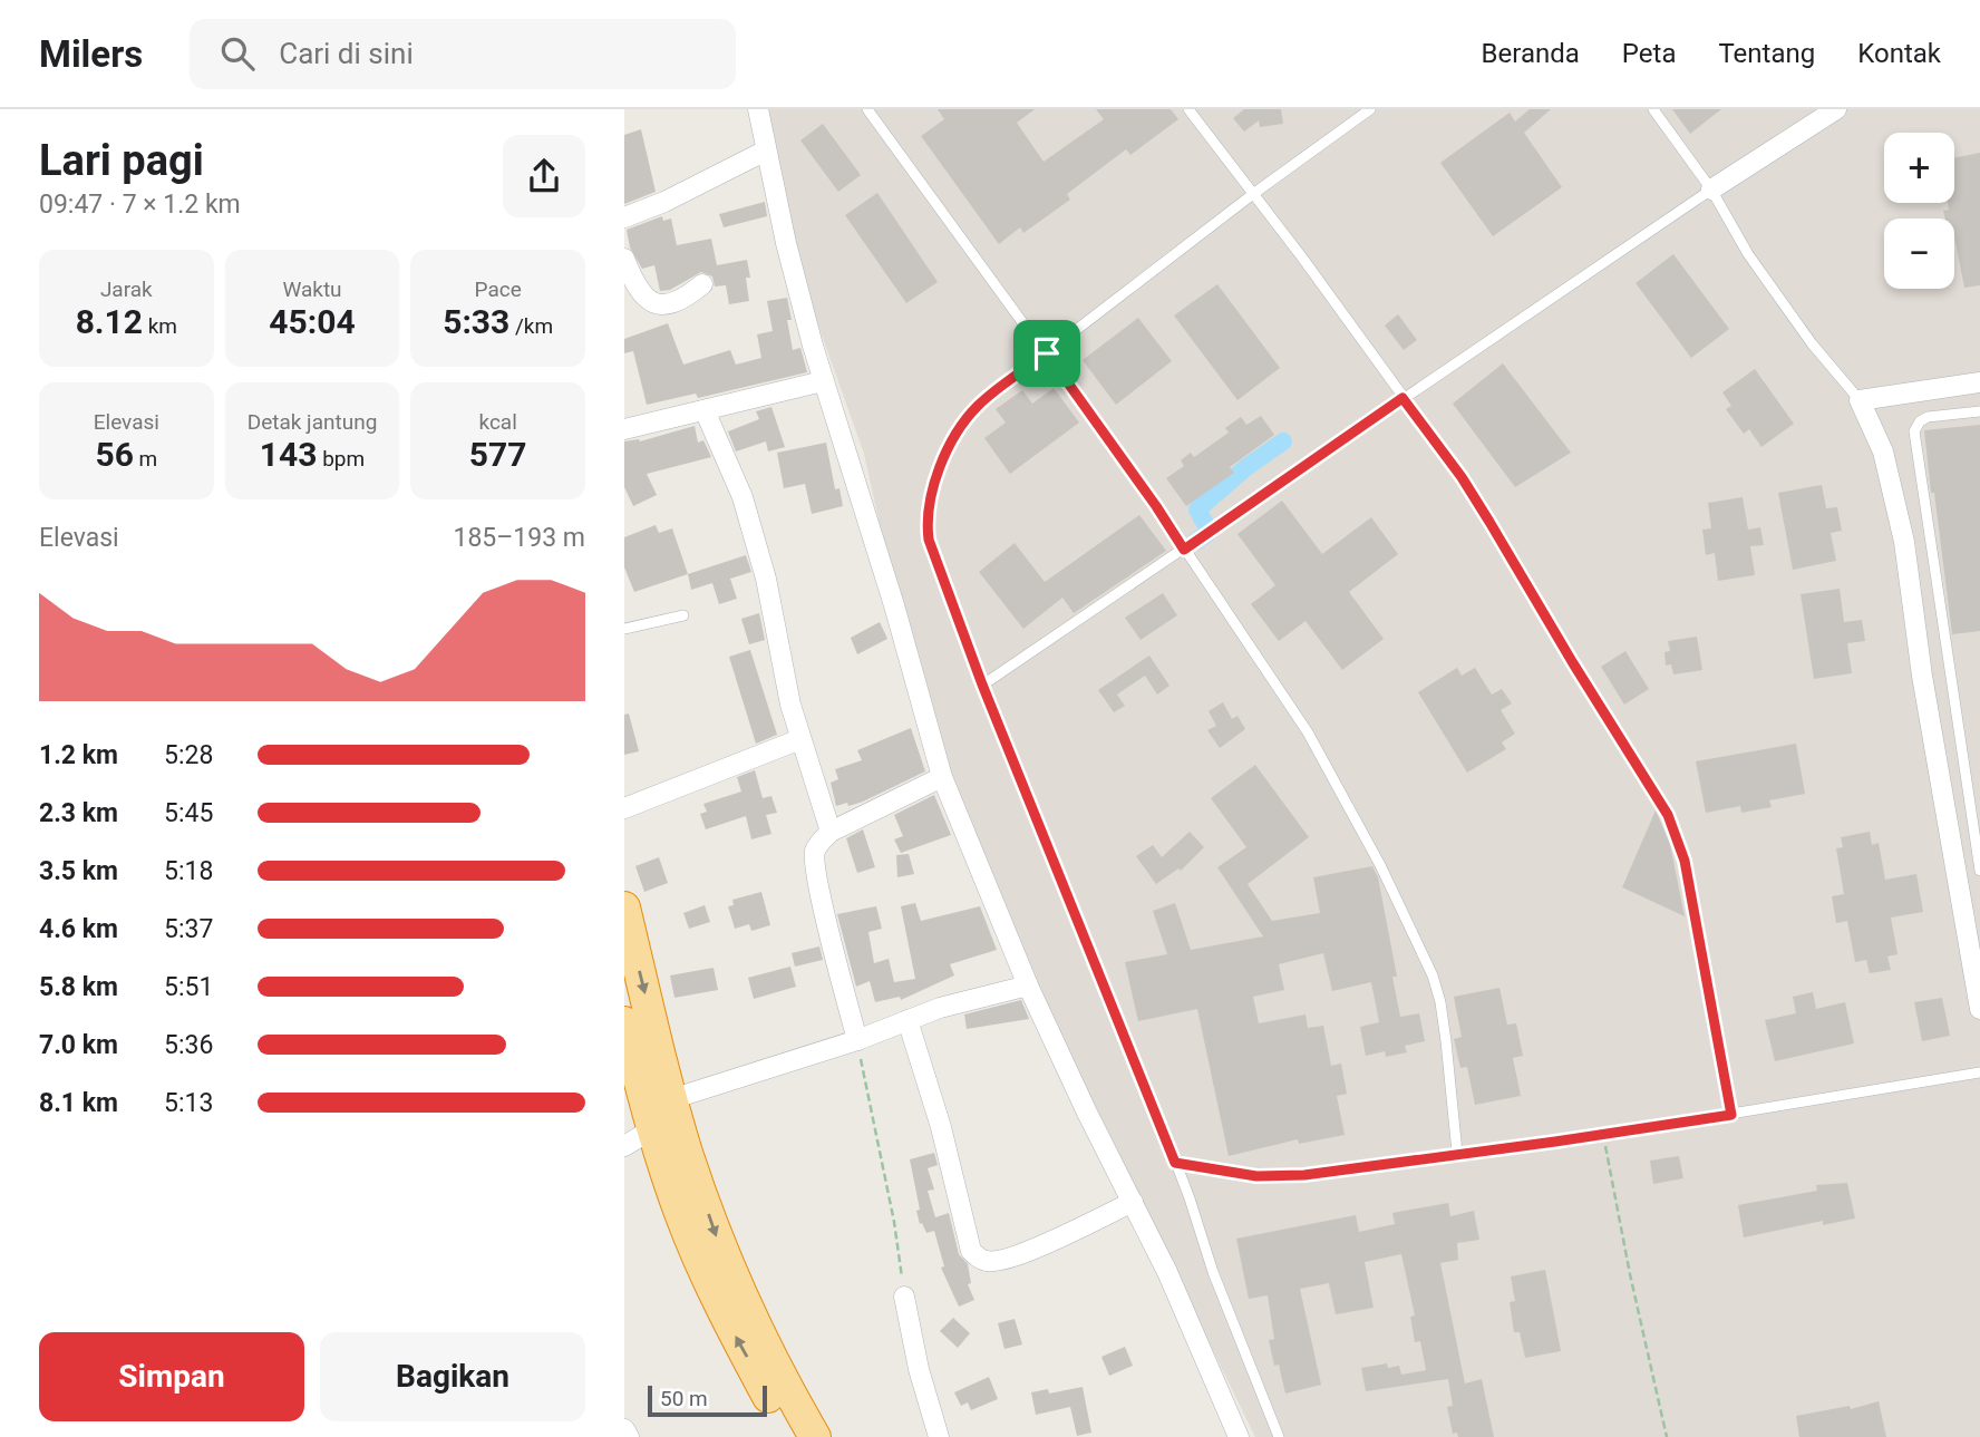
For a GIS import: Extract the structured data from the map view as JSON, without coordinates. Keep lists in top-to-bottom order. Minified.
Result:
{"scale_bar":"50 m","page":{"header":"Milers","search":"Cari di sini","nav":["Beranda","Peta","Tentang","Kontak"],"heading":["Lari pagi","09:47 · 7 × 1.2 km"],"map_buttons":["+","−"],"stats":[["Jarak","8.12 km"],["Waktu","45:04"],["Pace","5:33 /km"],["Elevasi","56 m"],["Detak jantung","143 bpm"],["kcal","577"]],"chart":["Elevasi","185–193 m"],"list":[{"name":"1.2 km","note":"5:28"},{"name":"2.3 km","note":"5:45"},{"name":"3.5 km","note":"5:18"},{"name":"4.6 km","note":"5:37"},{"name":"5.8 km","note":"5:51"},{"name":"7.0 km","note":"5:36"},{"name":"8.1 km","note":"5:13"}],"buttons":["Simpan","Bagikan"],"scale":"50 m"}}
